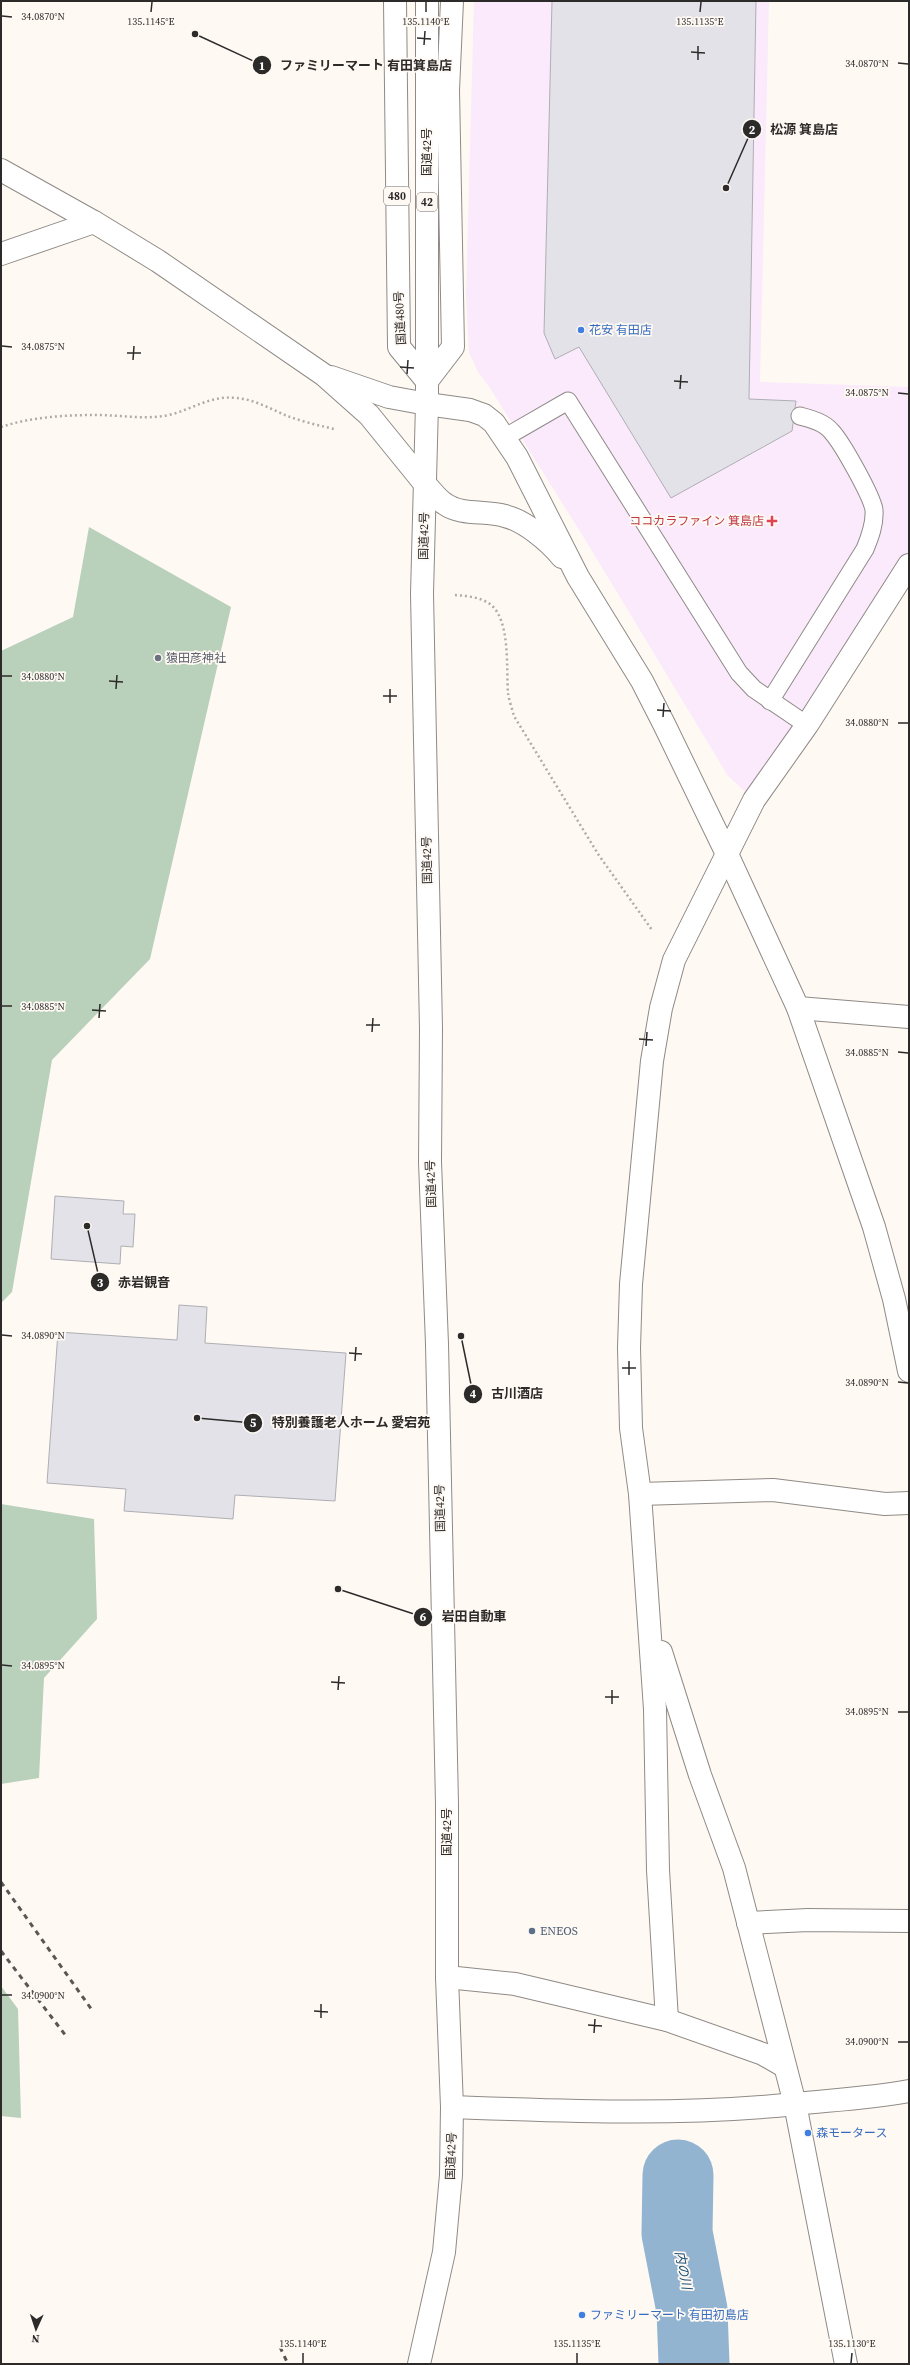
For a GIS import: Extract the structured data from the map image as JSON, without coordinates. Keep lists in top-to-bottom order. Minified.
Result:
{"streets":{"main road":["国道42号","480","42","国道480号"]},"crossings":[["国道42号","国道480号"]],"water":["内の川"],"places":{"other":["ファミリーマート 有田箕島店","松源 箕島店","花安 有田店","猿田彦神社","赤岩観音","古川酒店","特別養護老人ホーム 愛宕苑","岩田自動車","ENEOS","森モータース","ファミリーマート 有田初島店"],"health":["ココカラファイン 箕島店"]},"north":"bottom","coordinates":["34.0870°N","135.1145°E","135.1140°E","135.1135°E","34.0875°N","34.0880°N","34.0885°N","34.0890°N","34.0895°N","34.0900°N","135.1130°E"]}
